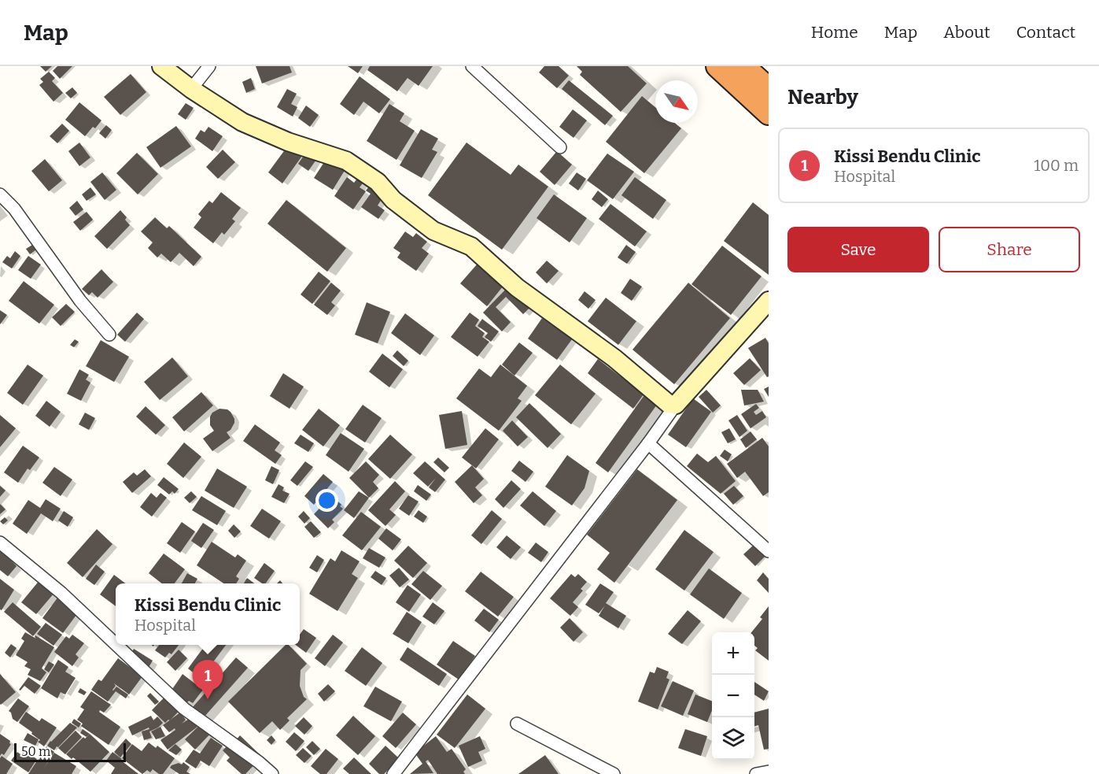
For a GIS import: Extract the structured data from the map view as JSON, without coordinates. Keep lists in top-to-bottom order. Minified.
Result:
{"scale_bar":"50 m","north":"bottom right","page":{"header":"Map","nav":["Home","Map","About","Contact"],"heading":"Nearby","list":[{"mark":"1","name":"Kissi Bendu Clinic","note":"Hospital","value":"100 m"}],"buttons":["Save","Share"],"popup":["Kissi Bendu Clinic","Hospital"],"map_buttons":["+","−"],"pins":"1","scale":"50 m"}}
